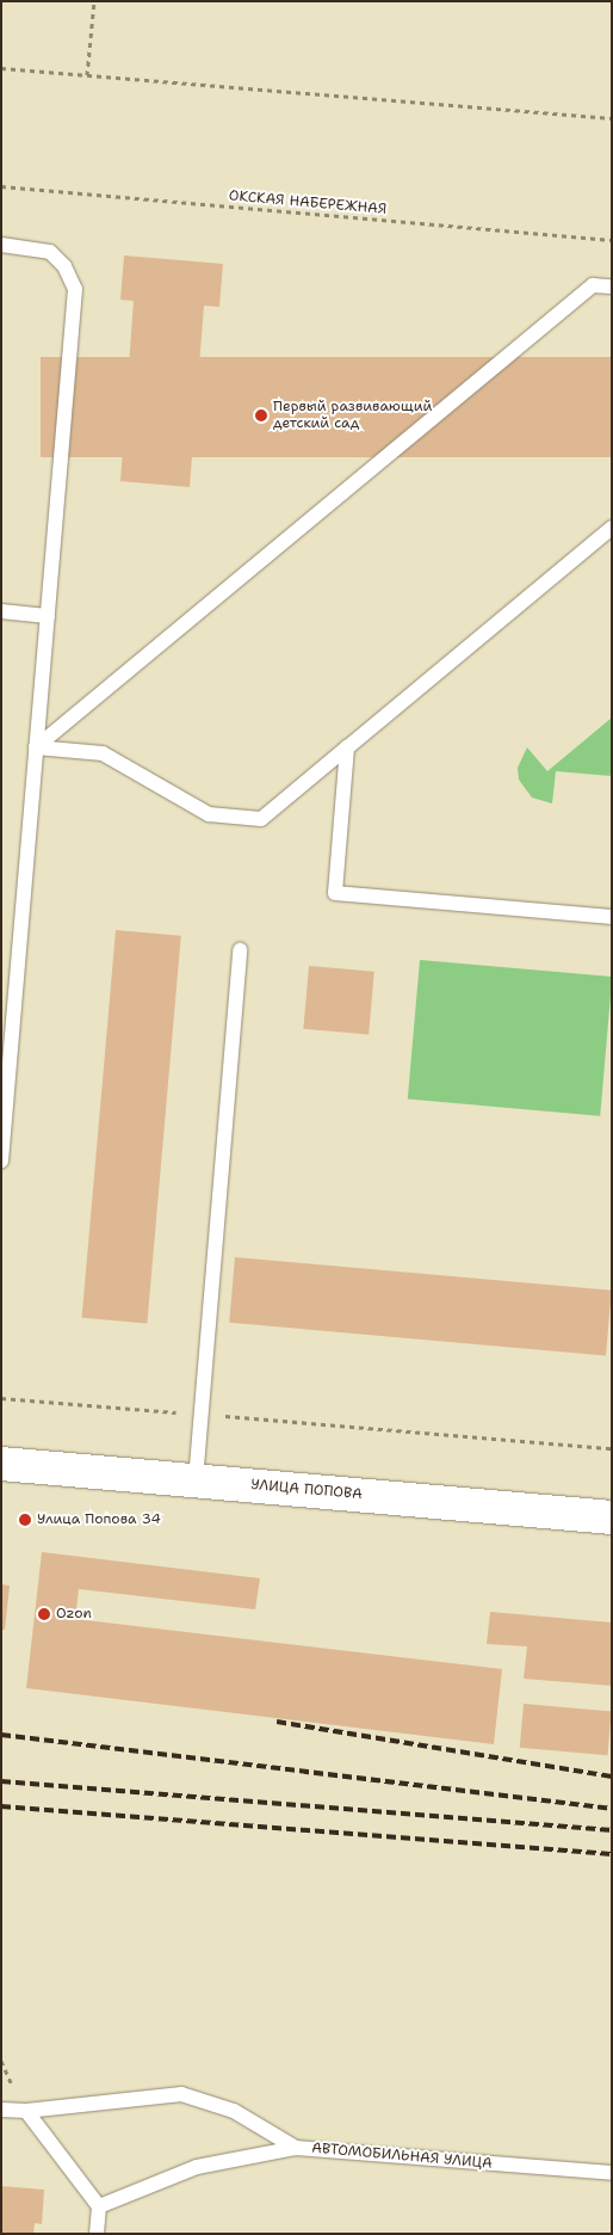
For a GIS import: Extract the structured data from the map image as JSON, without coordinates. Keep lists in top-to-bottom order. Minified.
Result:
{"streets":{"street":["УЛИЦА ПОПОВА"],"lane":["АВТОМОБИЛЬНАЯ УЛИЦА"],"path":["ОКСКАЯ НАБЕРЕЖНАЯ"]},"places":["Первый развивающий детский сад","Улица Попова 34","Ozon"]}
